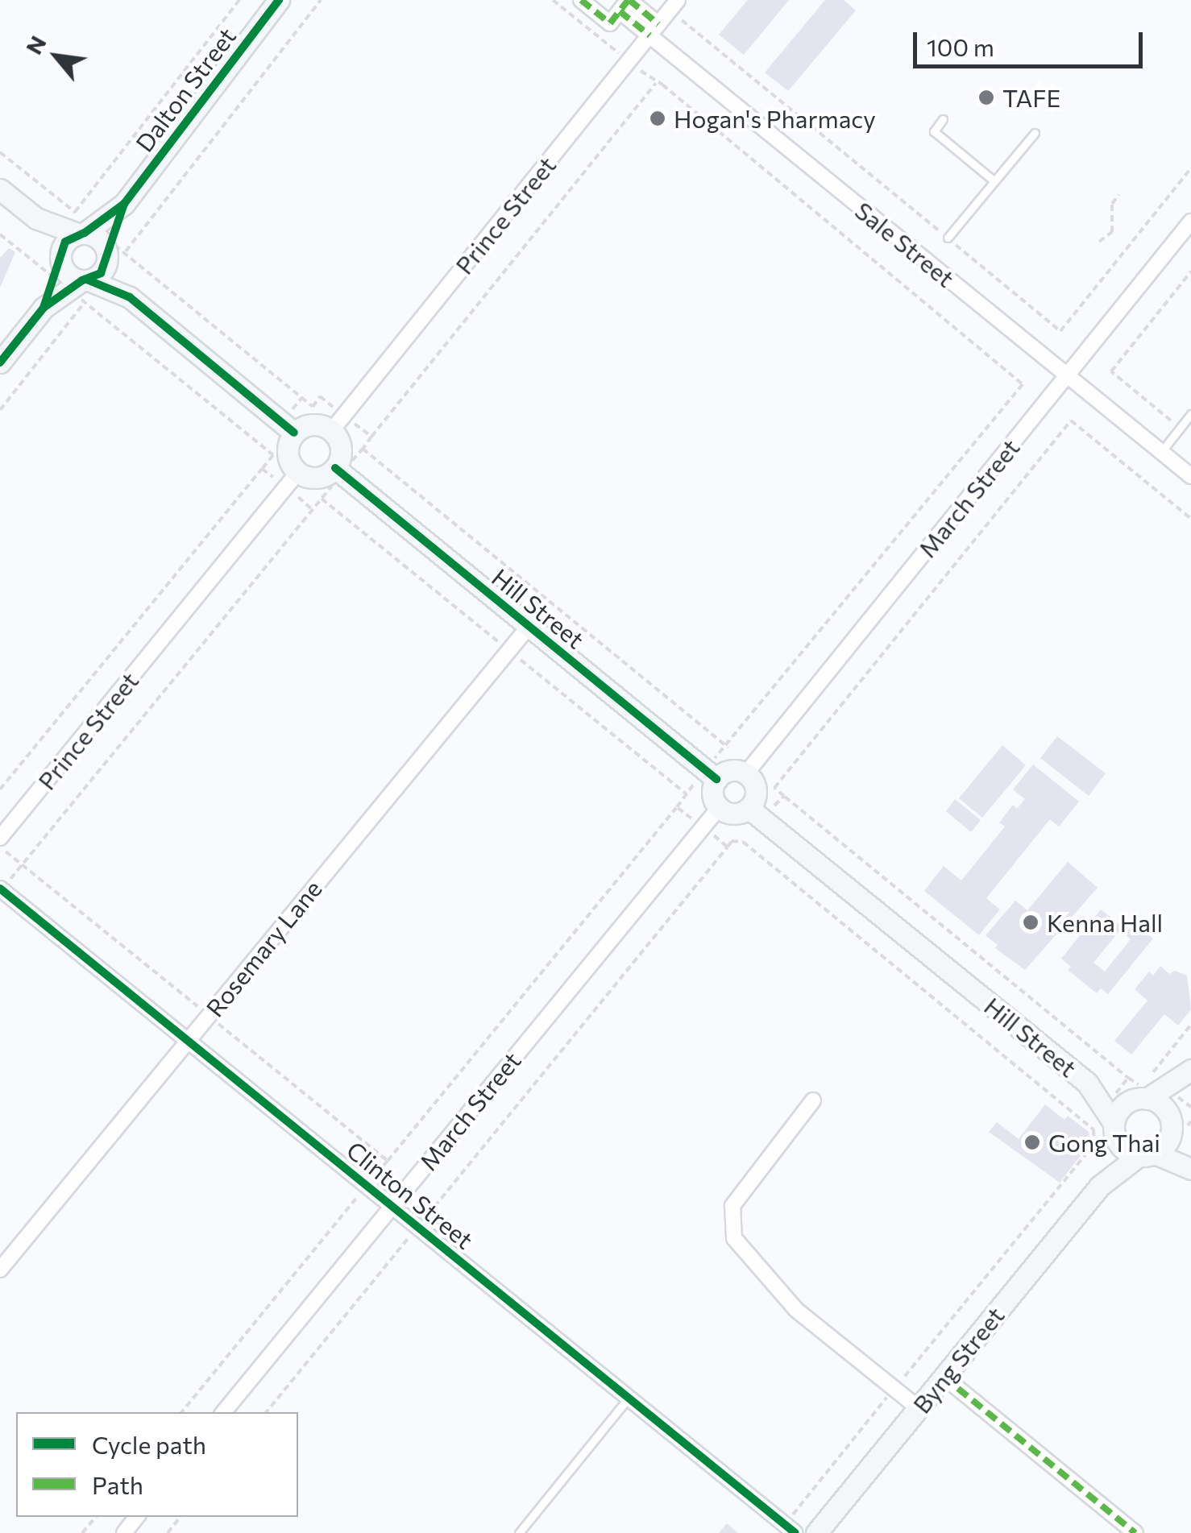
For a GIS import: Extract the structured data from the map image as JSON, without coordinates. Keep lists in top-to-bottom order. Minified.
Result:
{"streets":{"main road":["Dalton Street","Hill Street","Byng Street"],"street":["Prince Street","Sale Street","March Street","Rosemary Lane","Clinton Street"]},"crossings":[["Prince Street","Sale Street"],["Prince Street","Hill Street"],["Sale Street","March Street"],["March Street","Hill Street"],["March Street","Clinton Street"],["Hill Street","Rosemary Lane"],["Hill Street","Byng Street"],["Rosemary Lane","Clinton Street"]],"places":["TAFE","Hogan's Pharmacy","Kenna Hall","Gong Thai"],"legend":["Cycle path","Path"],"scale_bar":"100 m","north":"top left"}
